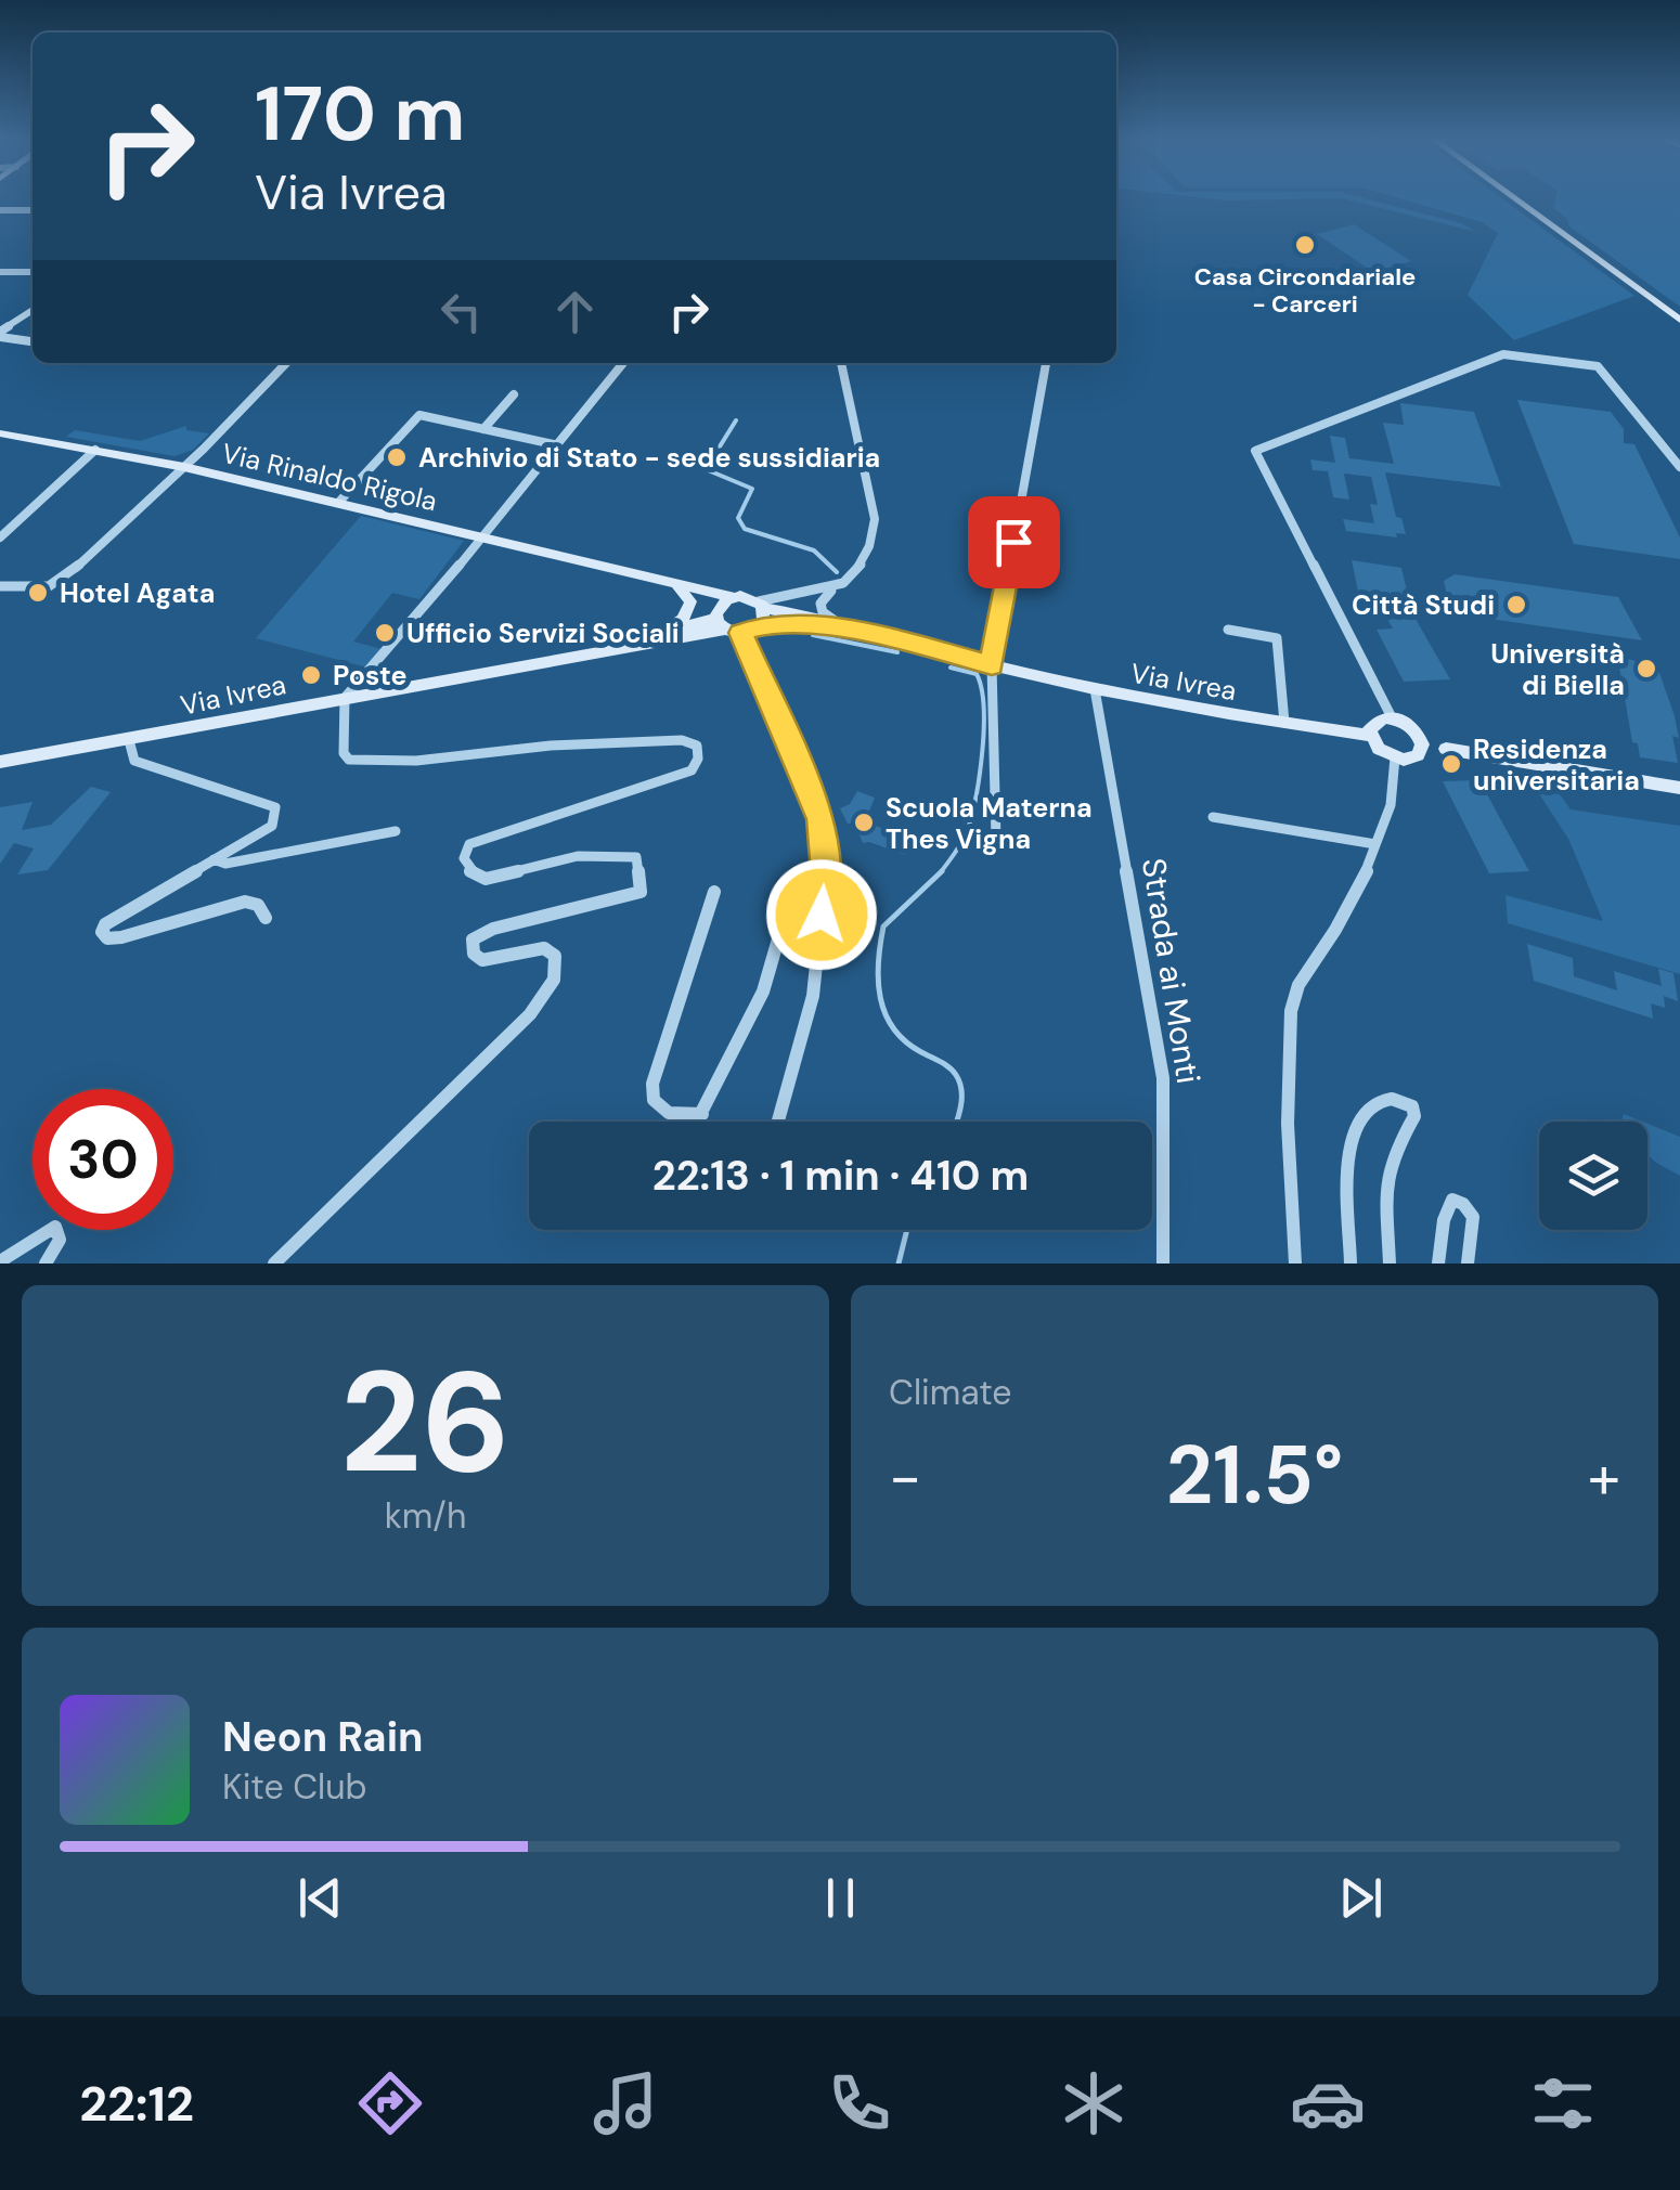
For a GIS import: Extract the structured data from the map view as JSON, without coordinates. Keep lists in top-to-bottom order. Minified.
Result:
{"streets":{"main road":["Via Rinaldo Rigola","Via Ivrea"],"street":["Strada ai Monti"]},"crossings":[["Via Rinaldo Rigola","Via Ivrea"],["Via Ivrea","Strada ai Monti"]],"places":["Casa Circondariale - Carceri","Archivio di Stato - sede sussidiaria","Hotel Agata","Città Studi","Ufficio Servizi Sociali","Università di Biella","Poste","Residenza universitaria","Scuola Materna Thes Vigna"],"page":{"turn":["170 m","Via Ivrea"],"limit":"30","trip":"22:13 · 1 min · 410 m","tile":[["26","km/h"],"Climate"],"heat":["−","21.5°","+"],"song":["Neon Rain","Kite Club"],"tabs":"22:12"}}
